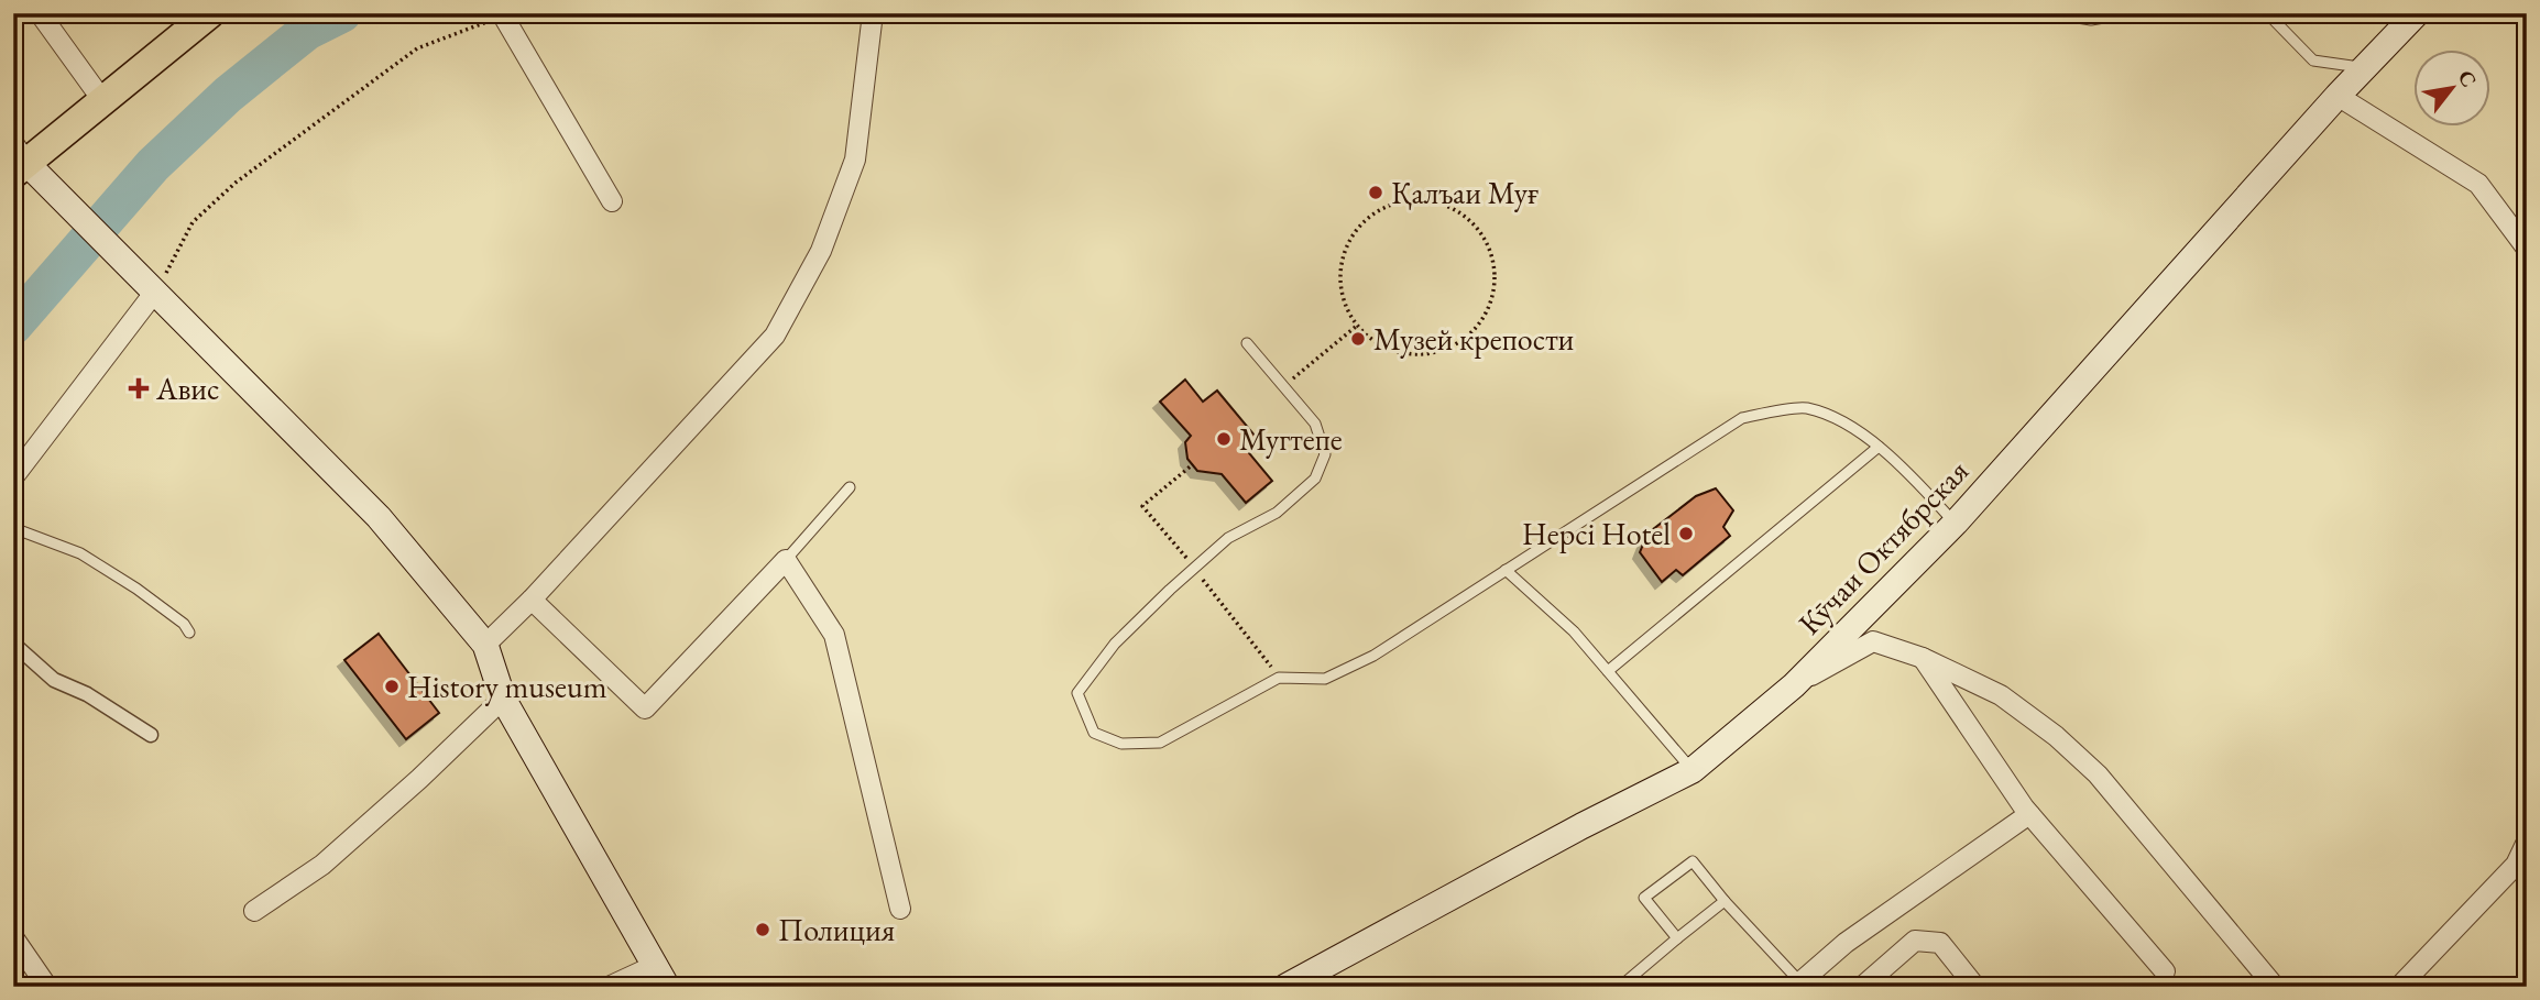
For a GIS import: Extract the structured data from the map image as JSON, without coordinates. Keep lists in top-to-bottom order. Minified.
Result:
{"streets":{"main road":["Кӯчаи Октябрская"]},"places":{"other":["Қалъаи Муғ","Музей крепости","Мугтепе","Hepci Hotel","History museum","Полиция"],"health":["Авис"]},"north":"top right"}
